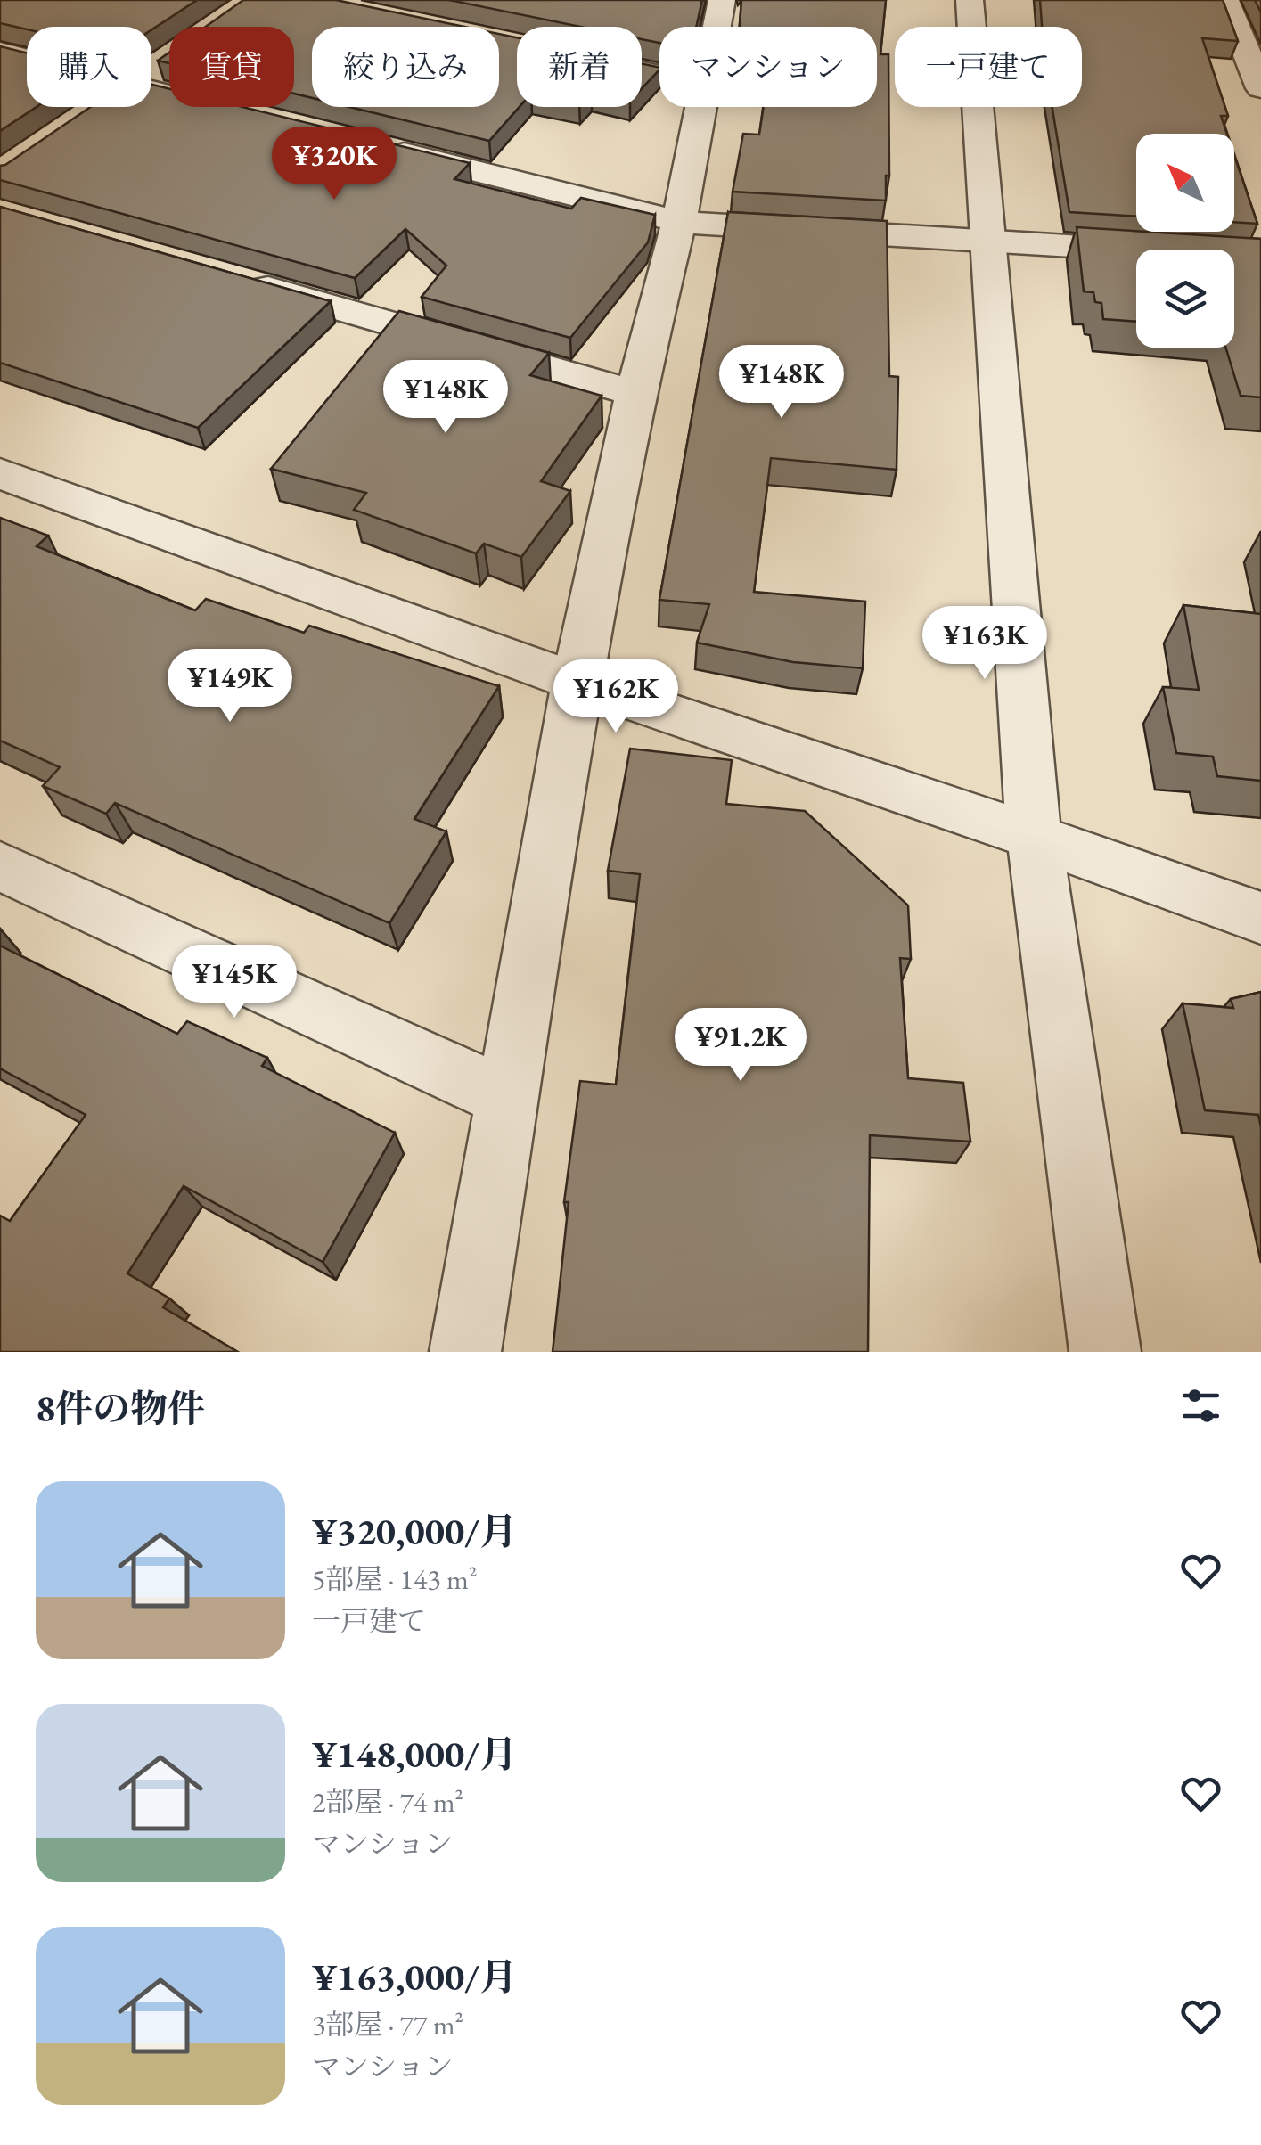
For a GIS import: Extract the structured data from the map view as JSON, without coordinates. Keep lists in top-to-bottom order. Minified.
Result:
{"north":"top left","page":{"chip":["購入","賃貸","絞り込み","新着","マンション","一戸建て"],"price":["¥320K","¥148K","¥148K","¥163K","¥149K","¥162K","¥145K","¥91.2K"],"heading":"8件の物件","list":[{"name":"¥320,000/月","note":"5部屋 · 143 m² · 一戸建て"},{"name":"¥148,000/月","note":"2部屋 · 74 m² · マンション"},{"name":"¥163,000/月","note":"3部屋 · 77 m² · マンション"}]}}
